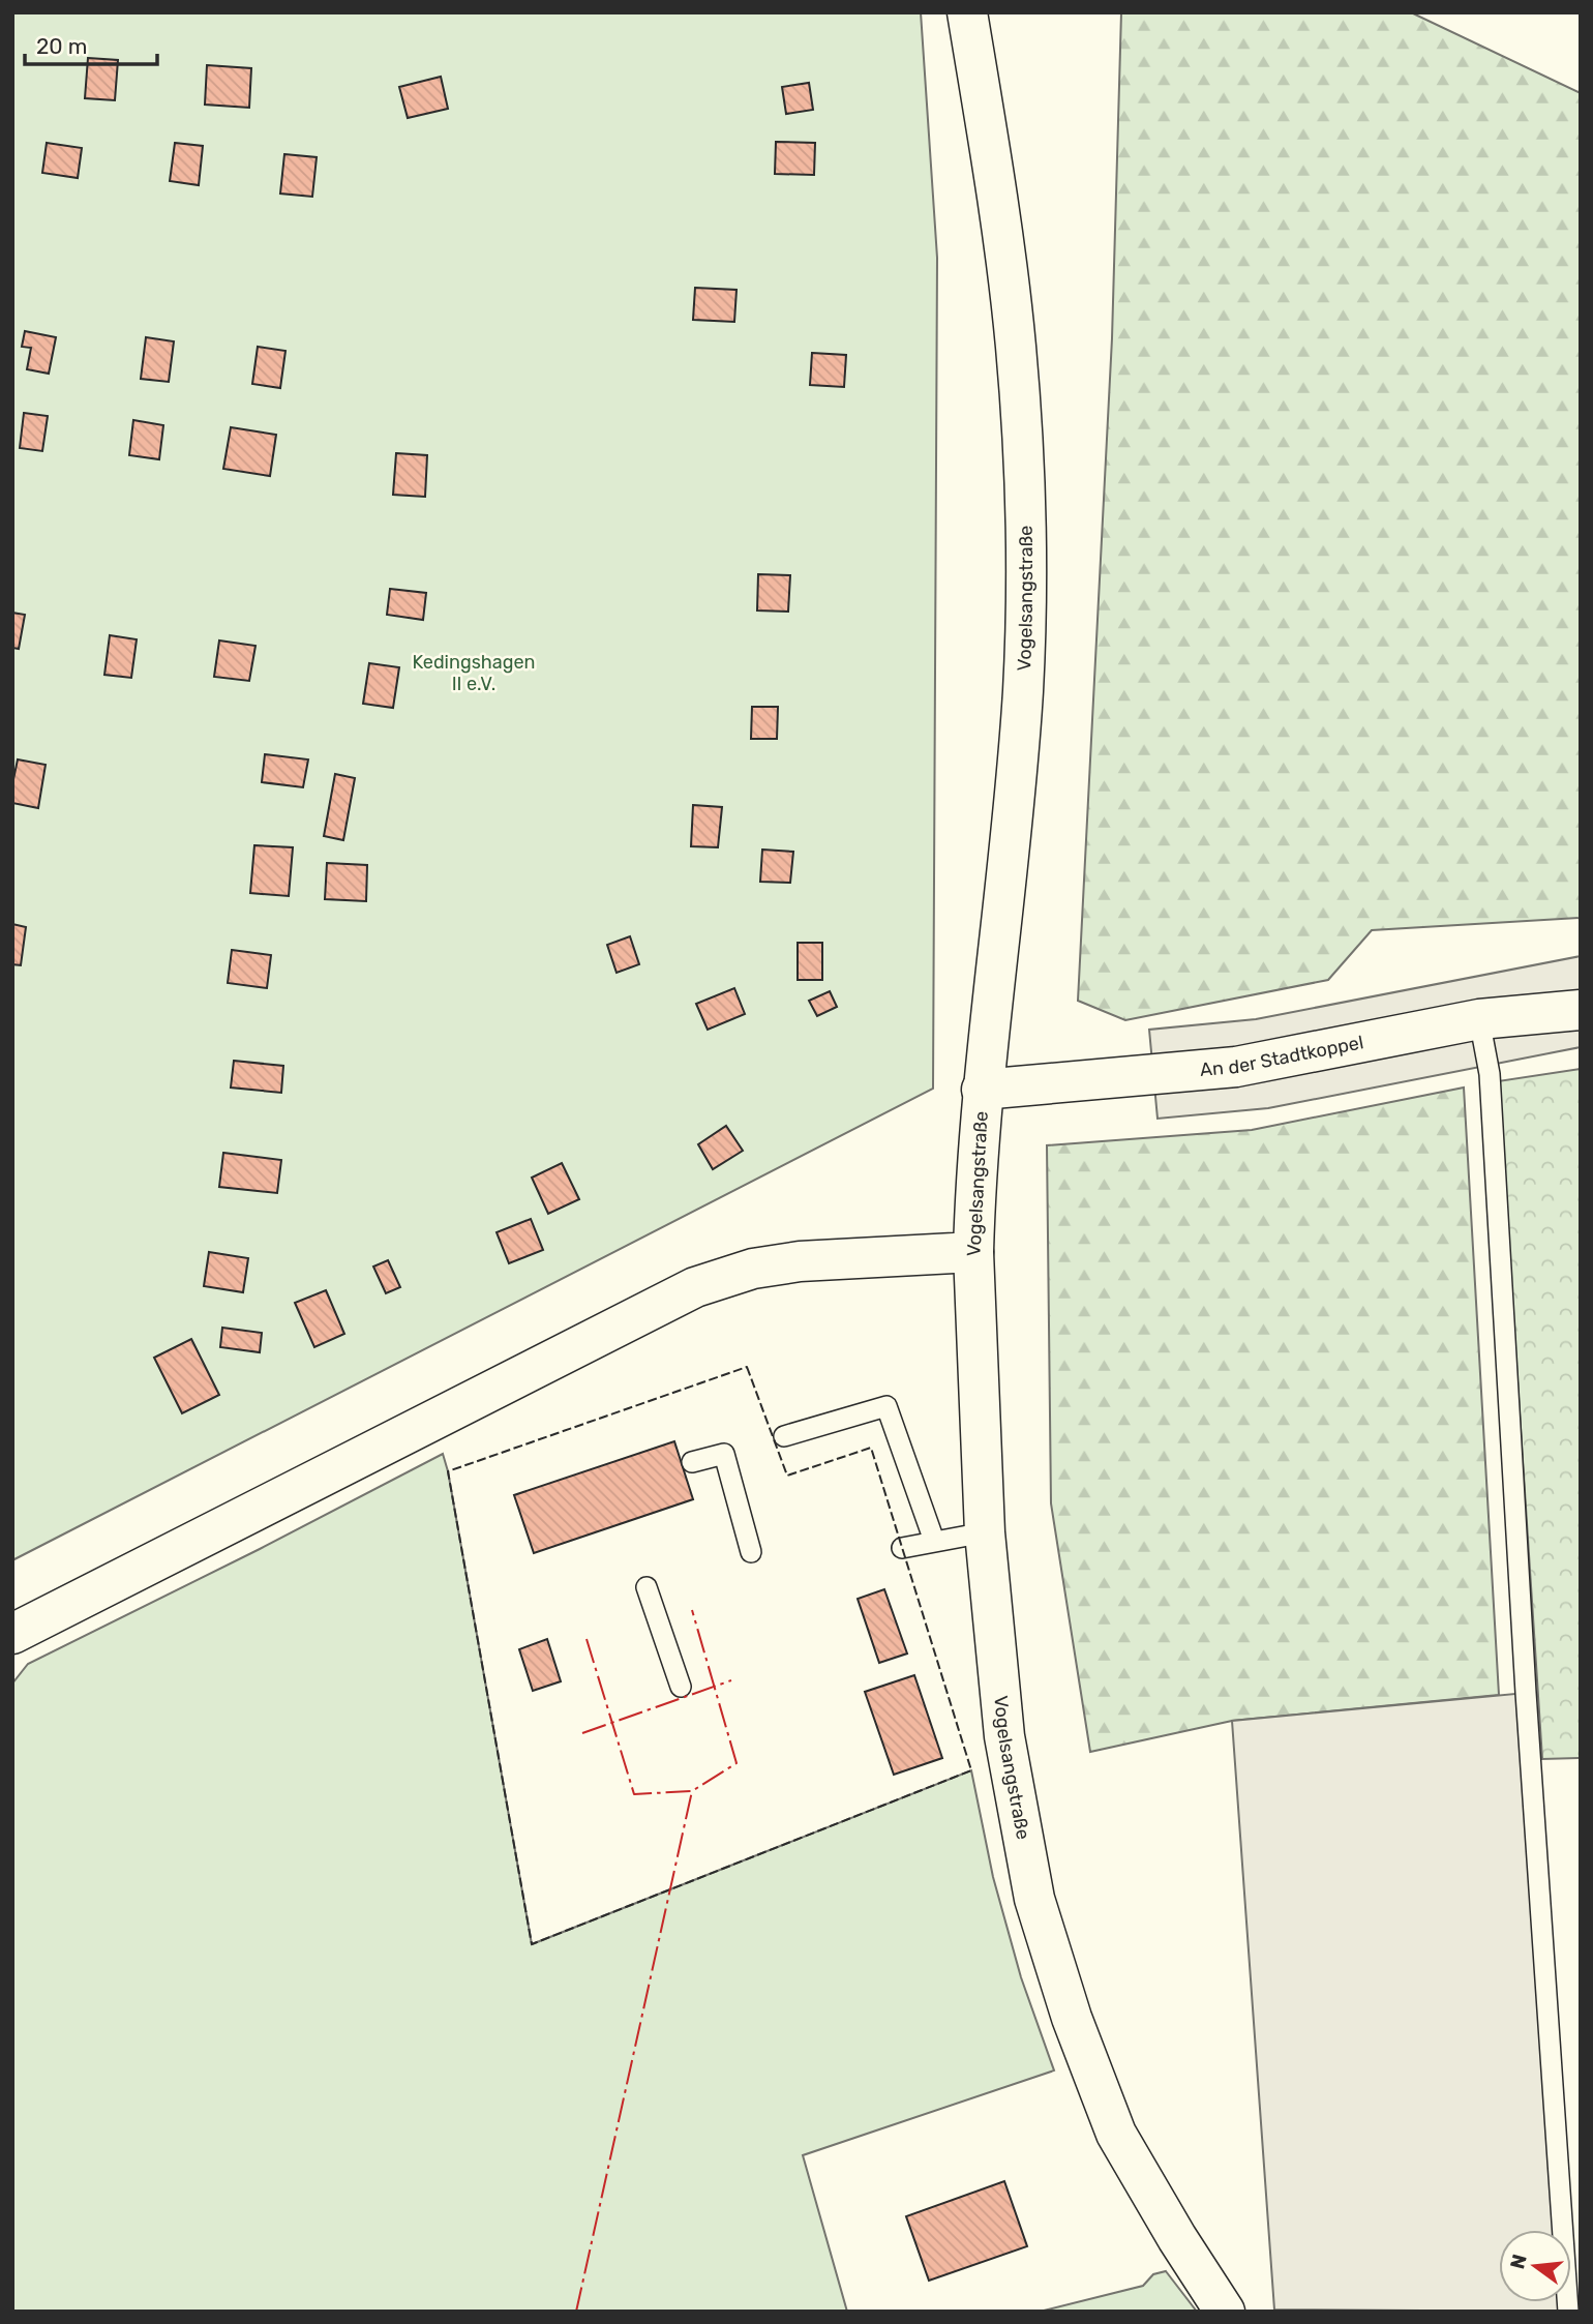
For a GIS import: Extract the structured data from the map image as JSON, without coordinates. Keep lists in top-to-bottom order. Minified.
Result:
{"streets":{"street":["Vogelsangstraße","An der Stadtkoppel"]},"crossings":[["Vogelsangstraße","An der Stadtkoppel"]],"parks":["Kedingshagen II e.V."],"scale_bar":"20 m","north":"left"}
